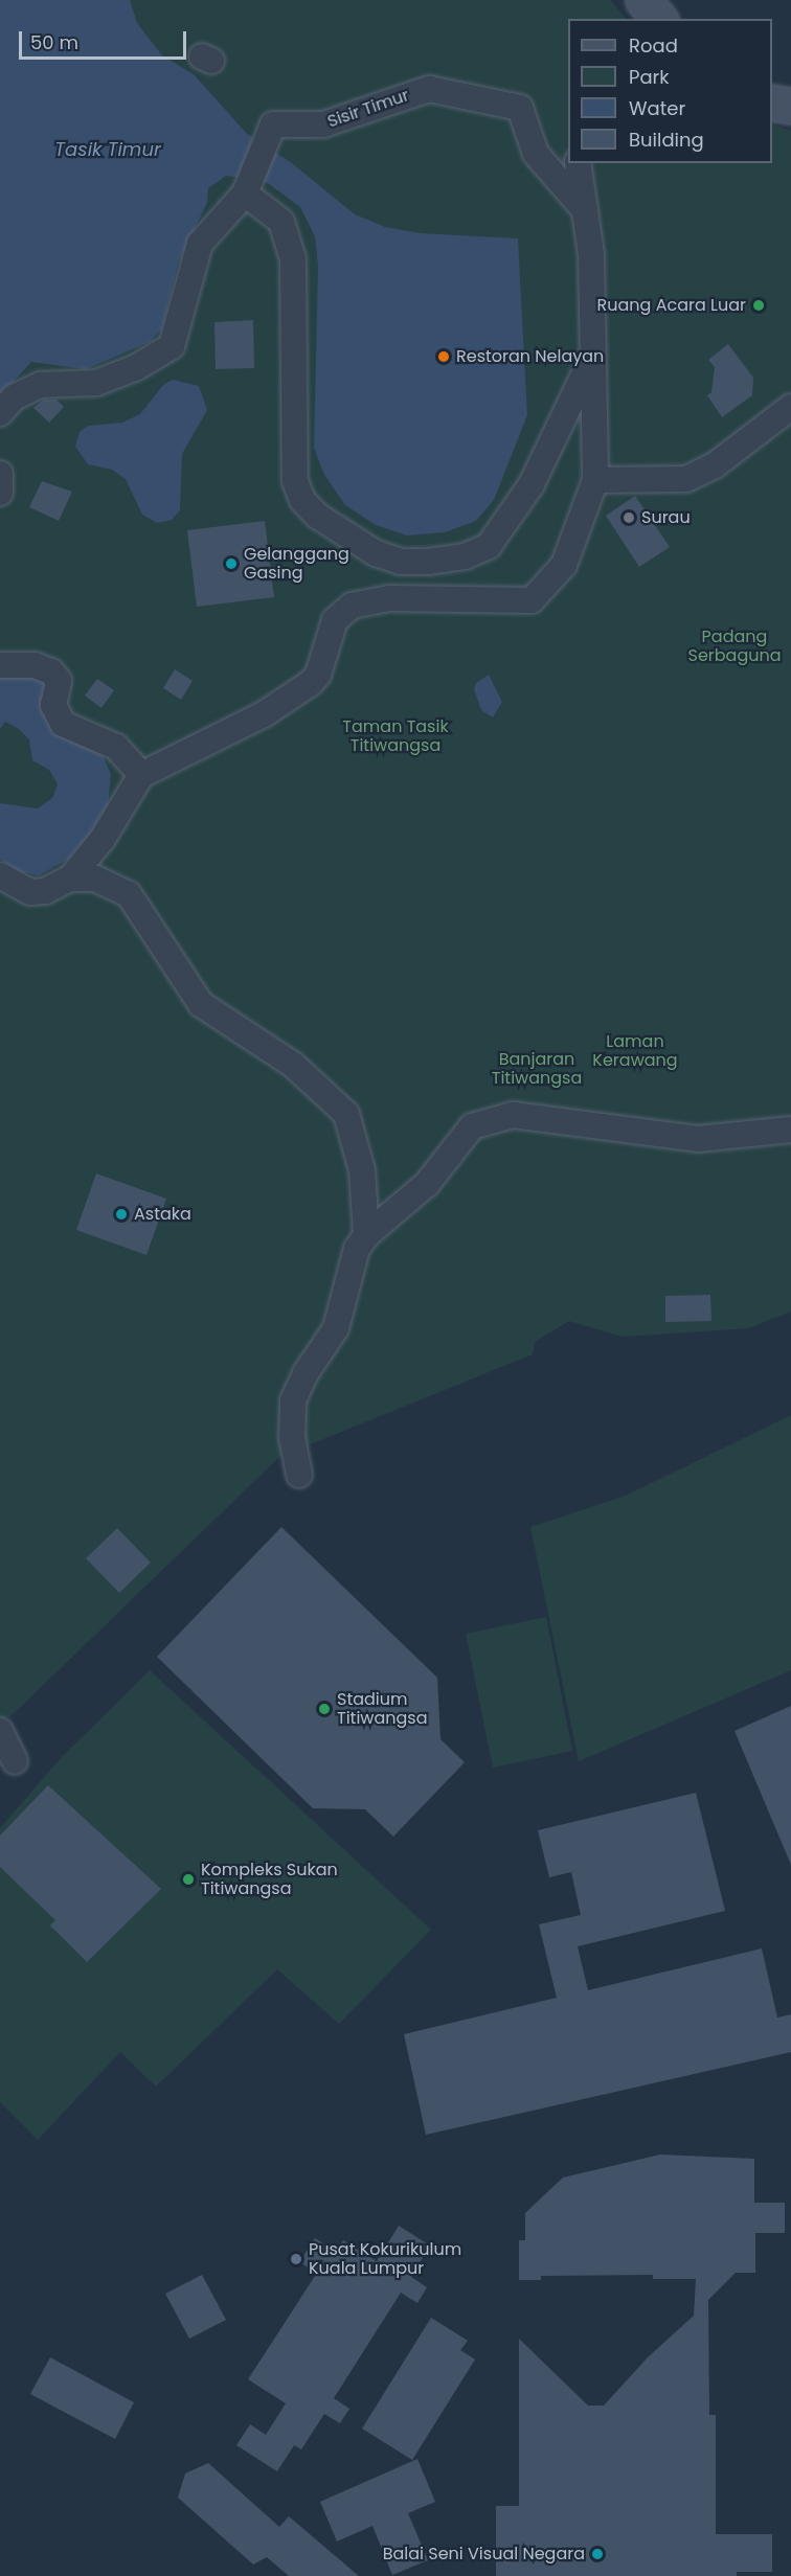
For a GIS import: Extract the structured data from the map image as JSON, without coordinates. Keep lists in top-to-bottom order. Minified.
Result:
{"streets":{"street":["Sisir Timur"]},"water":["Tasik Timur"],"parks":["Padang Serbaguna","Taman Tasik Titiwangsa","Laman Kerawang","Banjaran Titiwangsa"],"places":["Ruang Acara Luar","Restoran Nelayan","Surau","Gelanggang Gasing","Astaka","Stadium Titiwangsa","Kompleks Sukan Titiwangsa","Pusat Kokurikulum Kuala Lumpur","Balai Seni Visual Negara"],"legend":["Road","Park","Water","Building"],"scale_bar":"50 m"}
